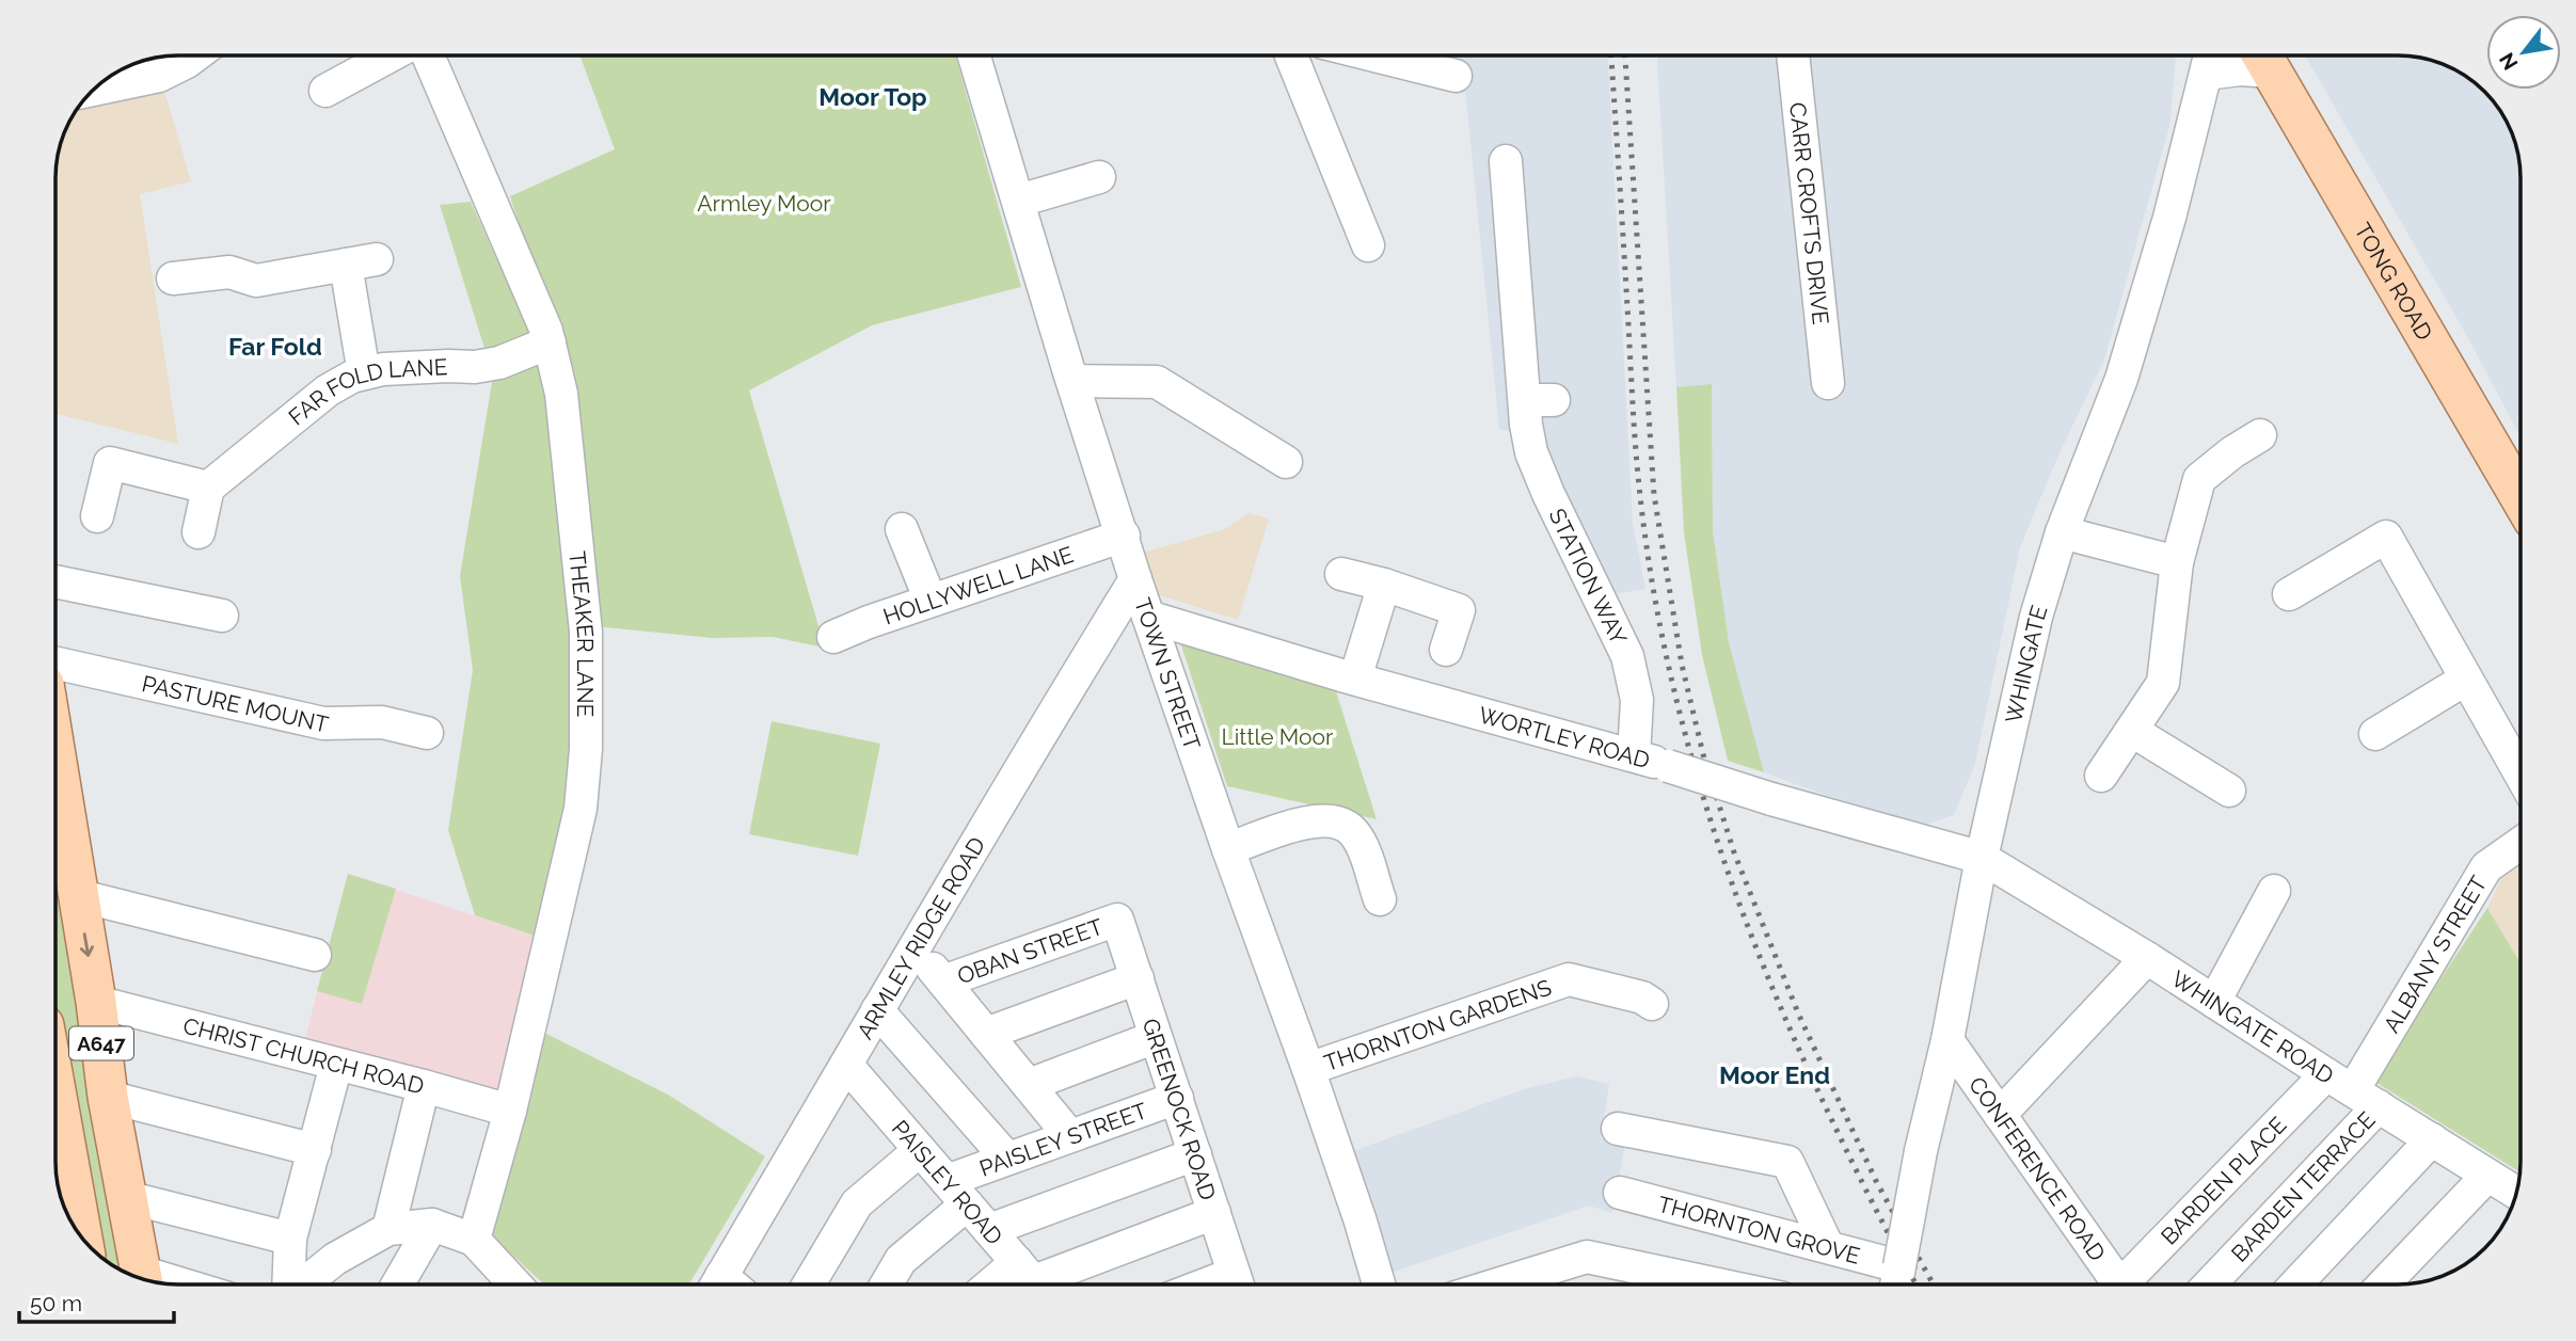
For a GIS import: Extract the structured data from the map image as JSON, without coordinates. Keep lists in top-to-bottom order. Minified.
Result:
{"streets":{"main road":["TONG ROAD","A647"],"street":["CARR CROFTS DRIVE","FAR FOLD LANE","STATION WAY","HOLLYWELL LANE","THEAKER LANE","WHINGATE","TOWN STREET","PASTURE MOUNT","WORTLEY ROAD","ARMLEY RIDGE ROAD","OBAN STREET","ALBANY STREET","THORNTON GARDENS","WHINGATE ROAD","CHRIST CHURCH ROAD","GREENOCK ROAD","PAISLEY STREET","CONFERENCE ROAD","BARDEN PLACE","PAISLEY ROAD","BARDEN TERRACE","THORNTON GROVE"]},"crossings":[["FAR FOLD LANE","THEAKER LANE"],["STATION WAY","WORTLEY ROAD"],["HOLLYWELL LANE","TOWN STREET"],["THEAKER LANE","CHRIST CHURCH ROAD"],["WHINGATE","WORTLEY ROAD"],["WHINGATE","WHINGATE ROAD"],["WHINGATE","CONFERENCE ROAD"],["WHINGATE","THORNTON GROVE"],["TOWN STREET","WORTLEY ROAD"],["TOWN STREET","ARMLEY RIDGE ROAD"],["TOWN STREET","THORNTON GARDENS"],["WORTLEY ROAD","WHINGATE ROAD"],["ARMLEY RIDGE ROAD","PAISLEY ROAD"],["OBAN STREET","GREENOCK ROAD"],["ALBANY STREET","WHINGATE ROAD"],["ALBANY STREET","BARDEN PLACE"],["ALBANY STREET","BARDEN TERRACE"],["WHINGATE ROAD","BARDEN PLACE"],["WHINGATE ROAD","BARDEN TERRACE"],["A647","CHRIST CHURCH ROAD"],["GREENOCK ROAD","PAISLEY STREET"],["PAISLEY STREET","PAISLEY ROAD"],["BARDEN PLACE","BARDEN TERRACE"]],"districts":["Moor Top","Far Fold","Moor End"],"parks":["Armley Moor","Little Moor"],"scale_bar":"50 m","north":"bottom left"}
